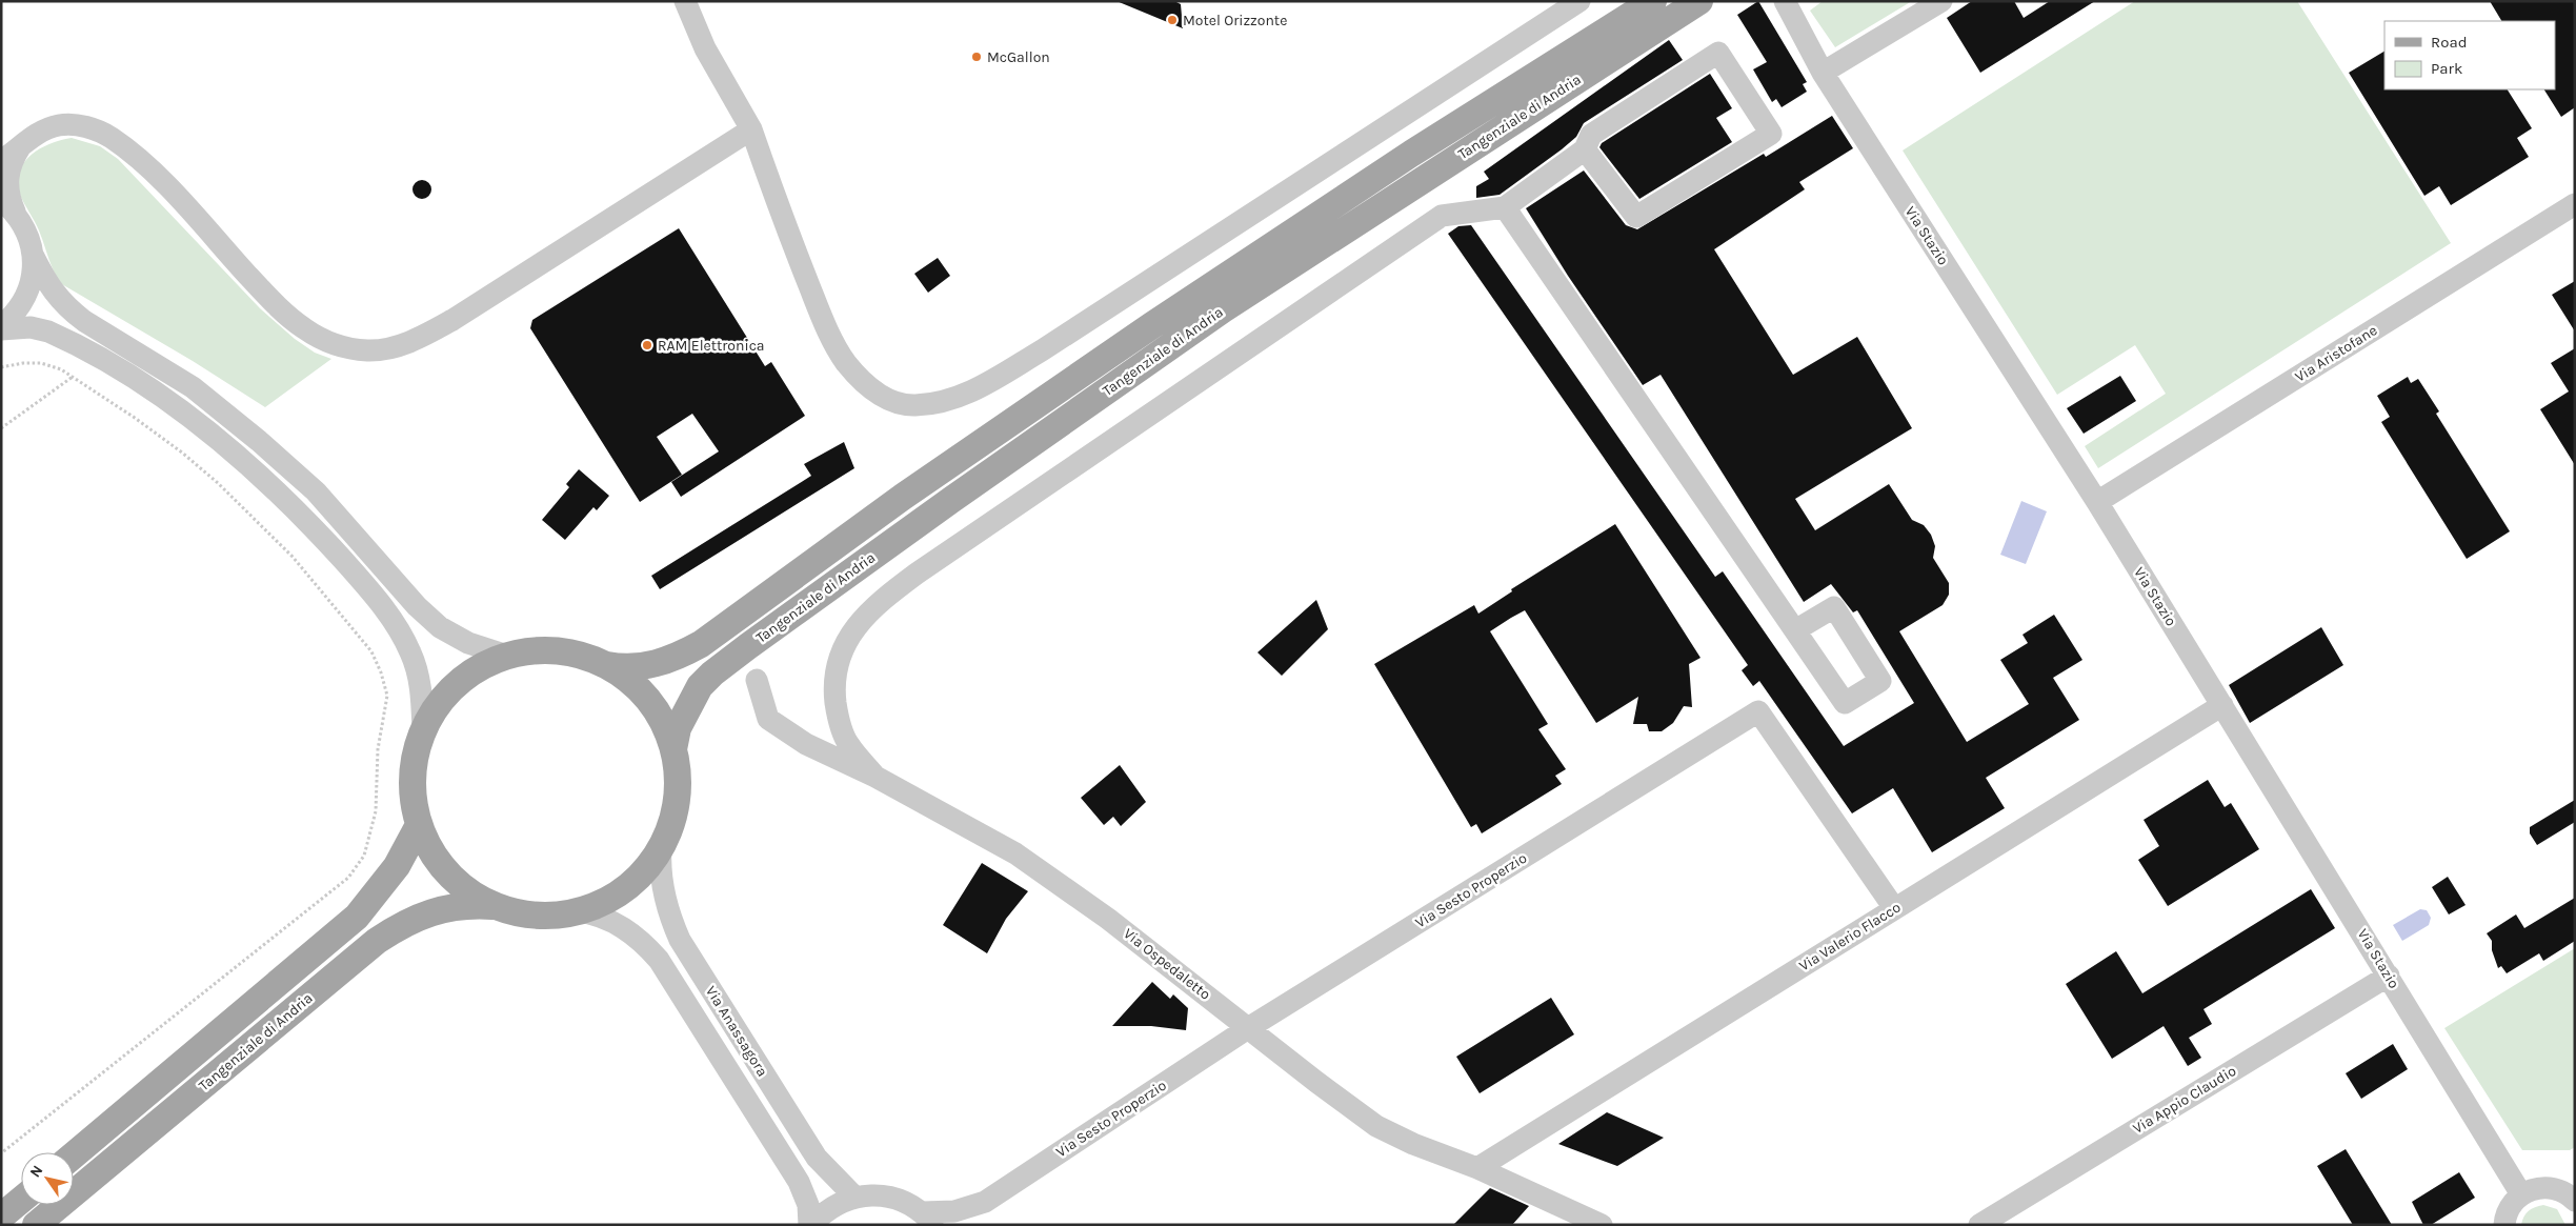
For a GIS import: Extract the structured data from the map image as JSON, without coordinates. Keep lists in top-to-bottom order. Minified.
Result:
{"streets":{"main road":["Tangenziale di Andria"],"street":["Via Stazio","Via Aristofane","Via Sesto Properzio","Via Valerio Flacco","Via Ospedaletto","Via Anassagora","Via Appio Claudio"]},"crossings":[["Tangenziale di Andria","Via Anassagora"],["Via Stazio","Via Aristofane"],["Via Stazio","Via Valerio Flacco"],["Via Stazio","Via Appio Claudio"],["Via Sesto Properzio","Via Valerio Flacco"],["Via Sesto Properzio","Via Ospedaletto"],["Via Valerio Flacco","Via Ospedaletto"]],"places":["Motel Orizzonte","McGallon","RAM Elettronica"],"legend":["Road","Park"],"north":"top left"}
